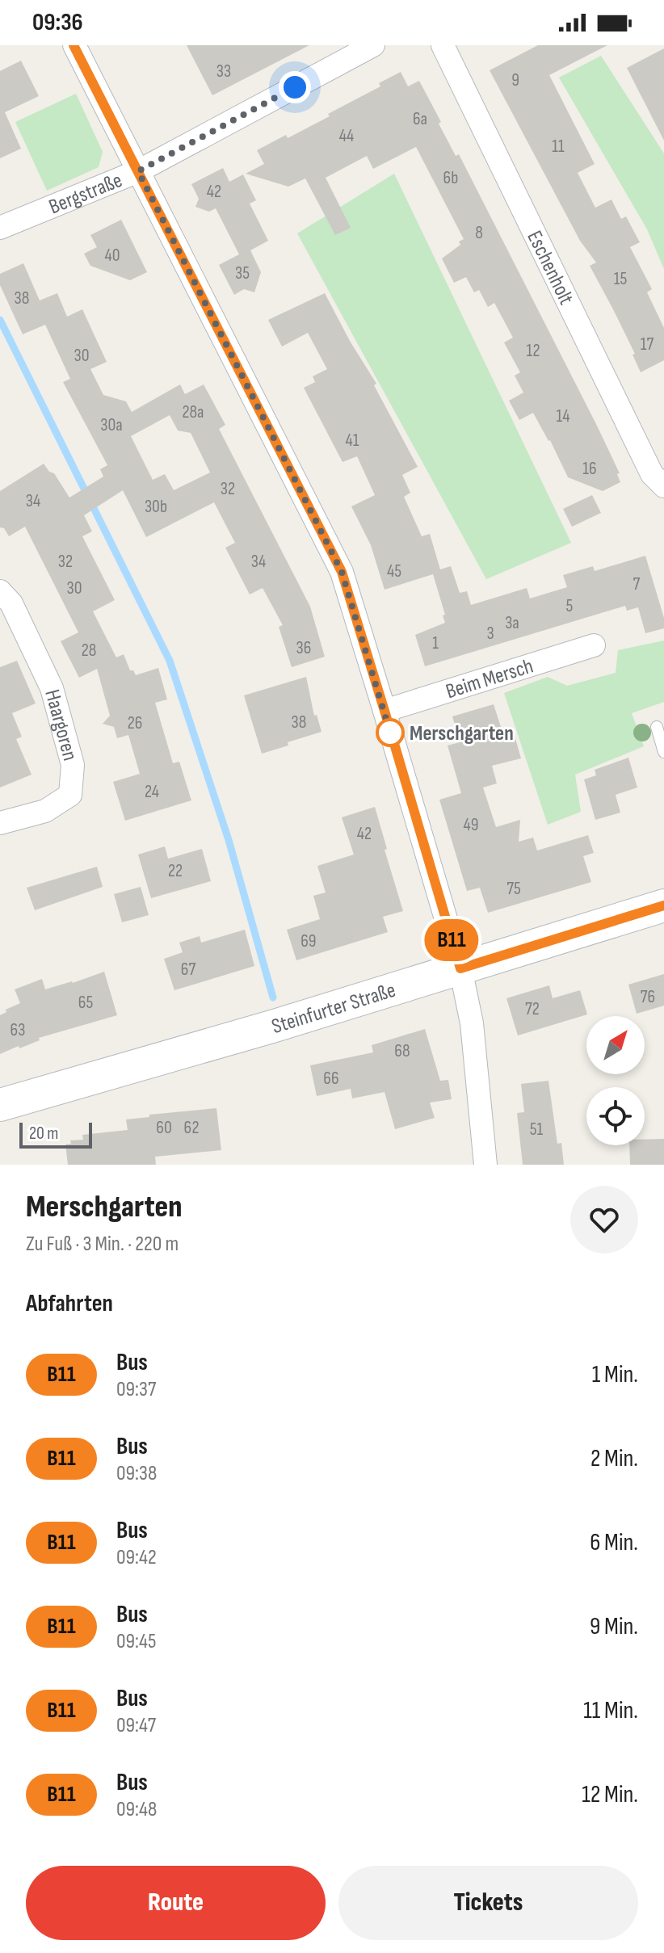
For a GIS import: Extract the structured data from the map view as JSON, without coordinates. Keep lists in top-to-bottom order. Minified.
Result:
{"streets":{"main road":["Steinfurter Straße"],"street":["Bergstraße","Eschenholt","Beim Mersch","Haargoren"]},"places":["Merschgarten"],"lines":["bus line B11"],"house_numbers":["33","9","6a","44","11","6b","42","8","40","35","15","38","17","12","30","28a","14","30a","41","16","32","34","30b","32","34","45","7","30","5","3a","3","1","36","28","38","26","24","49","42","22","75","69","67","76","65","72","63","68","66","60","62","51"],"scale_bar":"20 m","north":"top right","page":{"status":"09:36","on_map":"B11","scale":"20 m","heading":[["Merschgarten","Zu Fuß · 3 Min. · 220 m"],"Abfahrten"],"list":[{"mark":"B11","name":"Bus","note":"09:37","value":"1 Min."},{"mark":"B11","name":"Bus","note":"09:38","value":"2 Min."},{"mark":"B11","name":"Bus","note":"09:42","value":"6 Min."},{"mark":"B11","name":"Bus","note":"09:45","value":"9 Min."},{"mark":"B11","name":"Bus","note":"09:47","value":"11 Min."},{"mark":"B11","name":"Bus","note":"09:48","value":"12 Min."}],"buttons":["Route","Tickets"]}}
